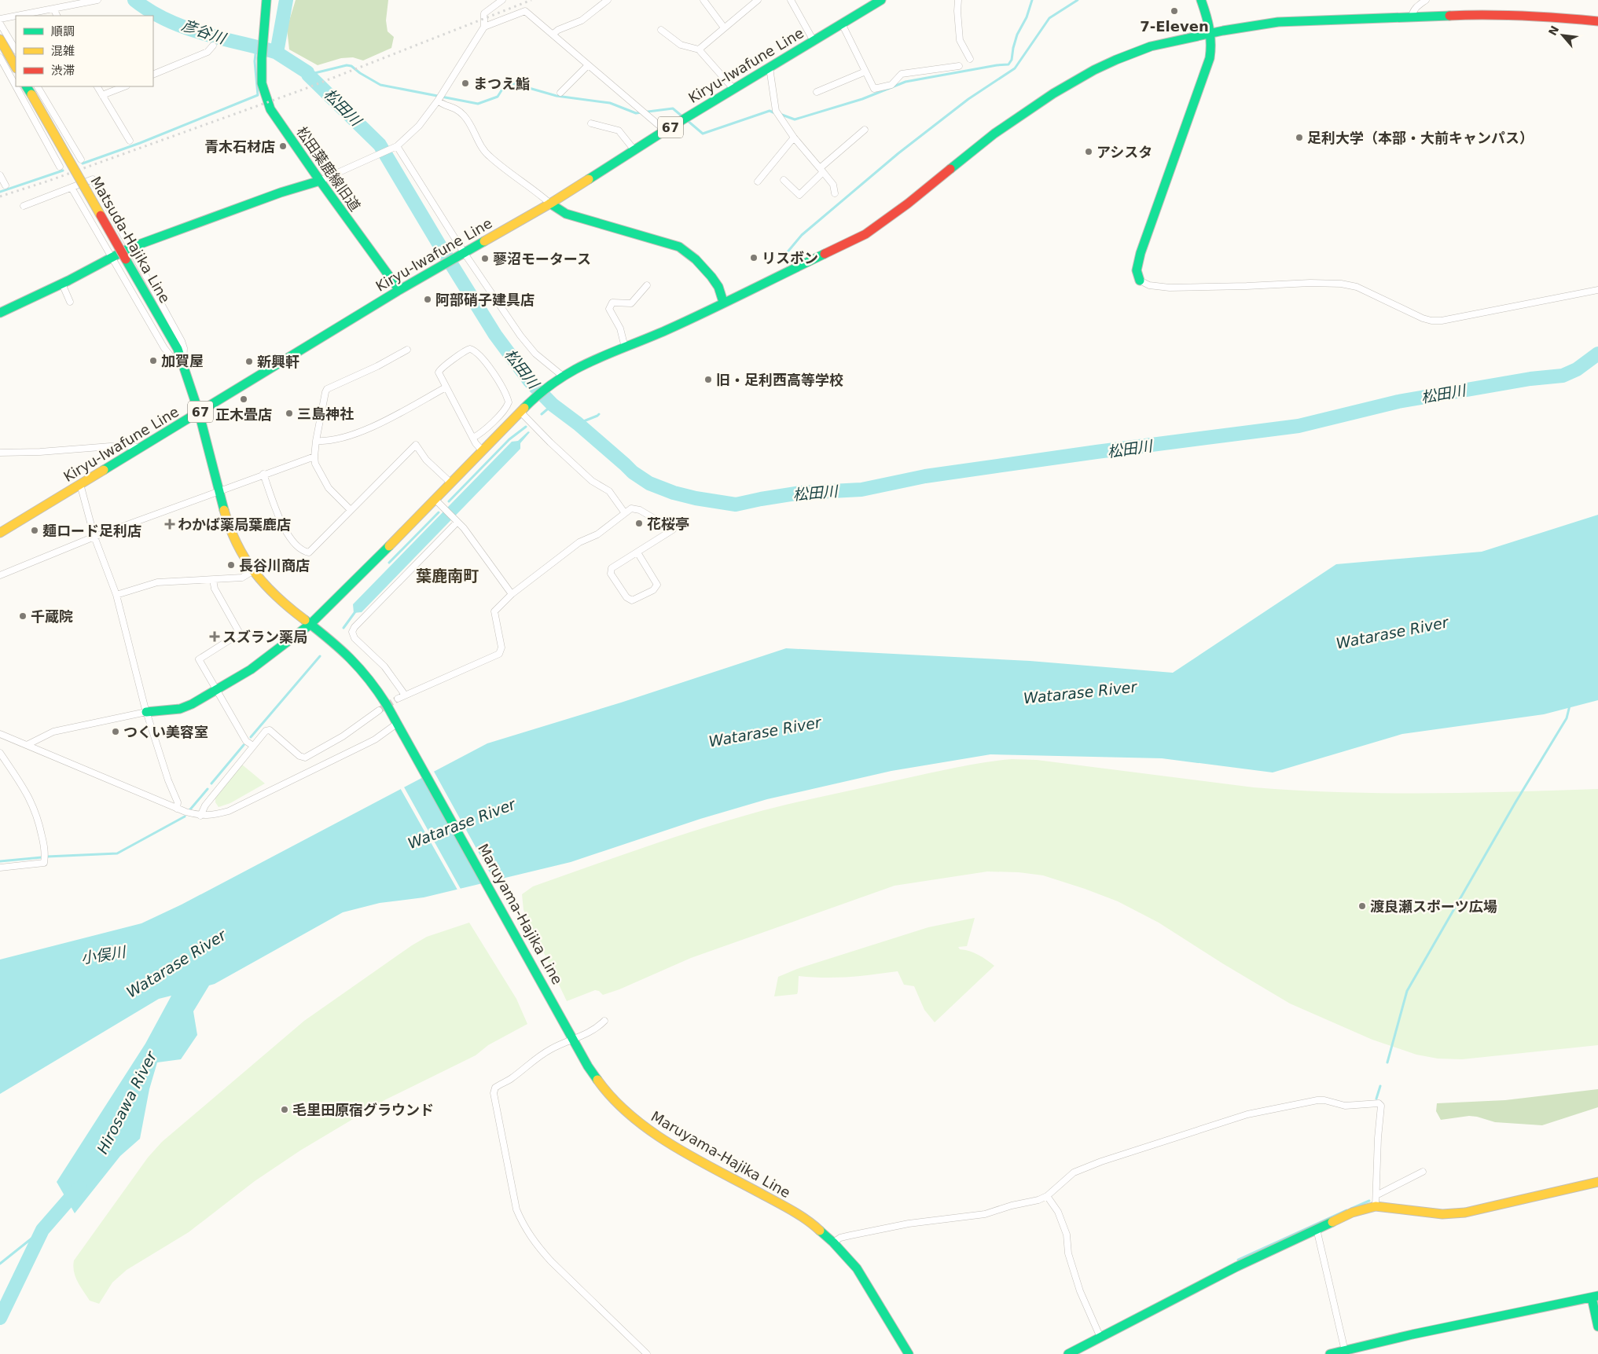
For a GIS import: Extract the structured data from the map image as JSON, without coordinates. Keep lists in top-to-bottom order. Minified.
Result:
{"streets":{"street":["Kiryu-Iwafune Line","67","松田葉鹿線旧道","Matsuda-Hajika Line","Maruyama-Hajika Line"]},"crossings":[["Kiryu-Iwafune Line","松田葉鹿線旧道"],["Kiryu-Iwafune Line","Matsuda-Hajika Line"],["Kiryu-Iwafune Line","Maruyama-Hajika Line"],["Matsuda-Hajika Line","Maruyama-Hajika Line"]],"districts":["葉鹿南町"],"water":["彦谷川","松田川","Watarase River","小俣川","Hirosawa River"],"places":{"other":["7-Eleven","まつえ鮨","足利大学（本部・大前キャンパス）","青木石材店","アシスタ","リスボン","蓼沼モータース","阿部硝子建具店","加賀屋","新興軒","旧・足利西高等学校","正木畳店","三島神社","花桜亭","麺ロード足利店","長谷川商店","千蔵院","つくい美容室","渡良瀬スポーツ広場","毛里田原宿グラウンド"],"health":["わかば薬局葉鹿店","スズラン薬局"]},"legend":["順調","混雑","渋滞"],"north":"top left"}
